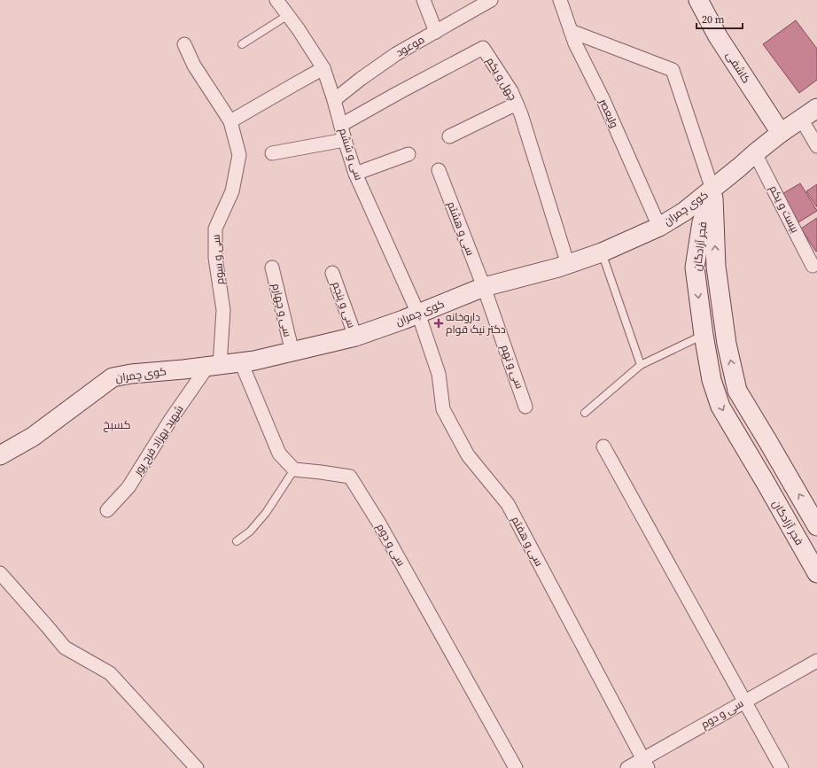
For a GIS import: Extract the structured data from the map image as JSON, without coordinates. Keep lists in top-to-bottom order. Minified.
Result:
{"streets":{"street":["موعود","کاشفی","چهل و یکم","ولیعصر","سی و ششم","کوی چمران","بیست و یکم","سی و هشتم","فجر آزادگان","سی و سوم","سی و پنجم","سی و چهارم","سی و نهم","شهید بهزاد فرح پور","سی و هفتم","سی و دوم"]},"crossings":[["موعود","سی و ششم"],["کاشفی","کوی چمران"],["چهل و یکم","سی و ششم"],["چهل و یکم","کوی چمران"],["ولیعصر","کوی چمران"],["سی و ششم","کوی چمران"],["سی و ششم","سی و هفتم"],["کوی چمران","بیست و یکم"],["کوی چمران","سی و هشتم"],["کوی چمران","فجر آزادگان"],["کوی چمران","سی و سوم"],["کوی چمران","سی و پنجم"],["کوی چمران","سی و چهارم"],["کوی چمران","سی و نهم"],["کوی چمران","شهید بهزاد فرح پور"],["کوی چمران","سی و هفتم"],["سی و هشتم","سی و نهم"],["سی و سوم","شهید بهزاد فرح پور"],["سی و هفتم","سی و دوم"]],"districts":["کسبخ"],"places":{"health":["داروخانه دکتر نیک قوام"]},"scale_bar":"20 m"}
